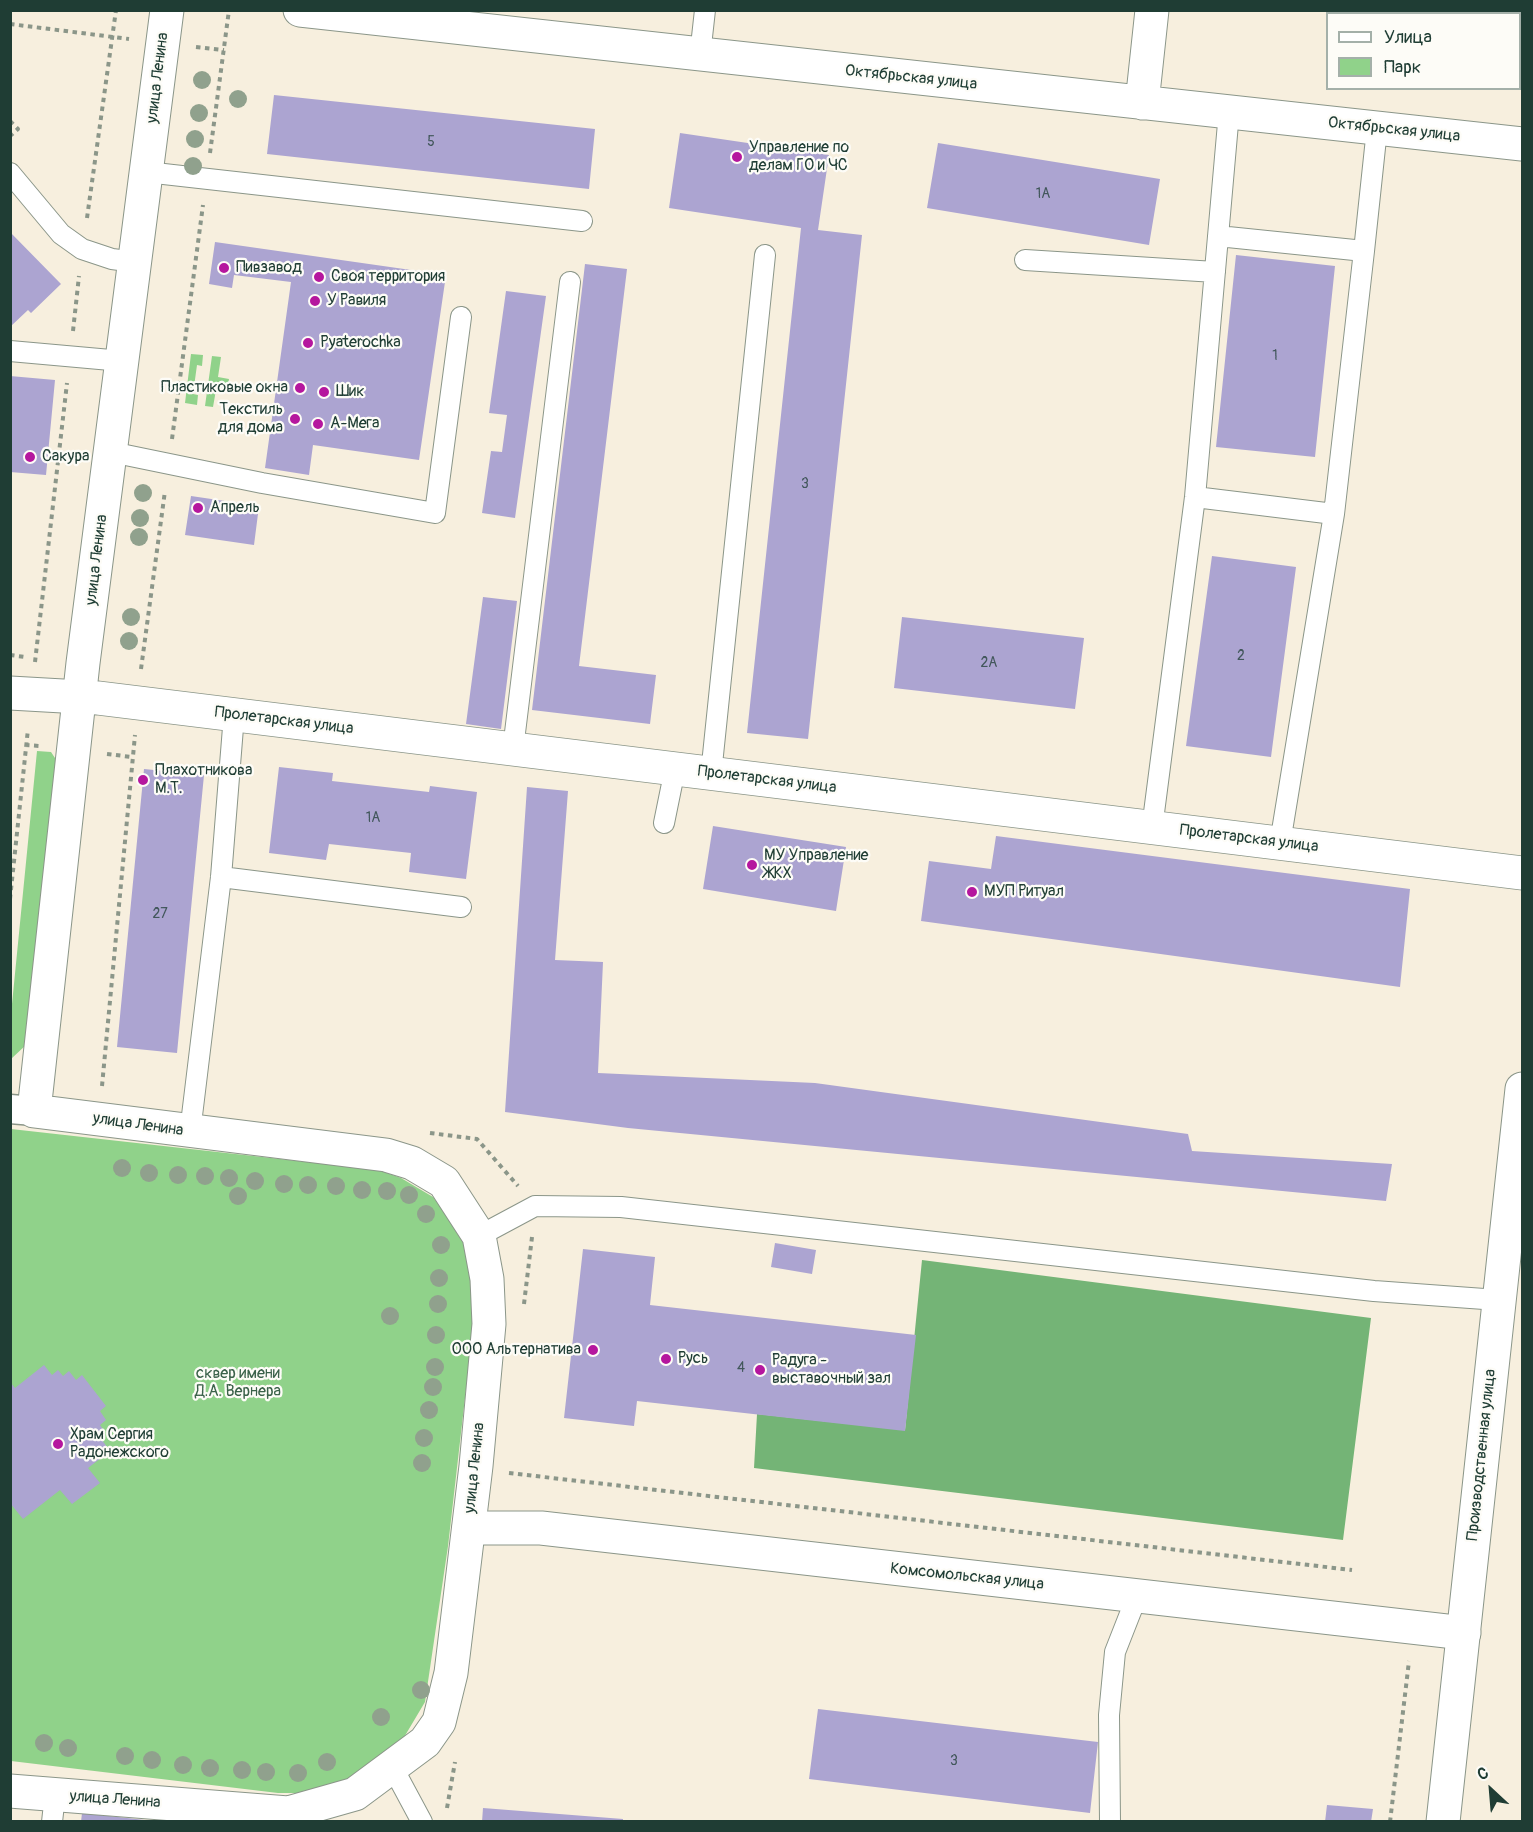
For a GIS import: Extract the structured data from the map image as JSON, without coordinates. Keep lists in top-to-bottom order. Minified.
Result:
{"streets":{"street":["улица Ленина","Октябрьская улица","Пролетарская улица","Производственная улица","Комсомольская улица"]},"crossings":[["улица Ленина","Пролетарская улица"],["улица Ленина","Комсомольская улица"],["Производственная улица","Комсомольская улица"]],"parks":["сквер имени Д.А. Вернера"],"places":["Управление по делам ГО и ЧС","Пивзавод","Своя территория","У Равиля","Pyaterochka","Пластиковые окна","Шик","Текстиль для дома","А-Мега","Сакура","Апрель","Плахотникова М.Т.","МУ Управление ЖКХ","МУП Ритуал","ООО Альтернатива","Русь","Радуга - выставочный зал","Храм Сергия Радонежского"],"house_numbers":["5","1А","1","3","2","2А","1А","27","4","3"],"legend":["Улица","Парк"],"north":"top left"}
